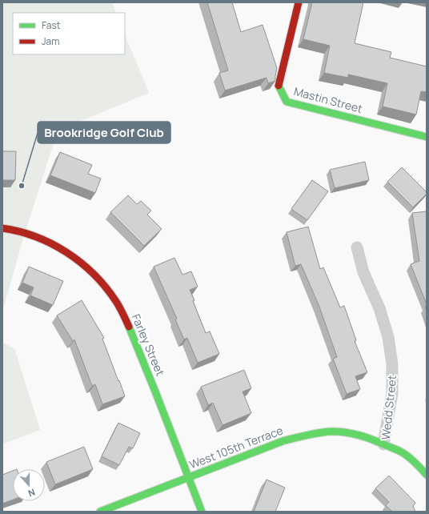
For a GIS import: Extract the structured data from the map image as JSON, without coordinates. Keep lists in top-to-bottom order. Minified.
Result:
{"streets":{"street":["Mastin Street","Farley Street","Wedd Street","West 105th Terrace"]},"crossings":[["Farley Street","West 105th Terrace"],["Wedd Street","West 105th Terrace"]],"places":["Brookridge Golf Club"],"legend":["Fast","Jam"],"north":"bottom"}
